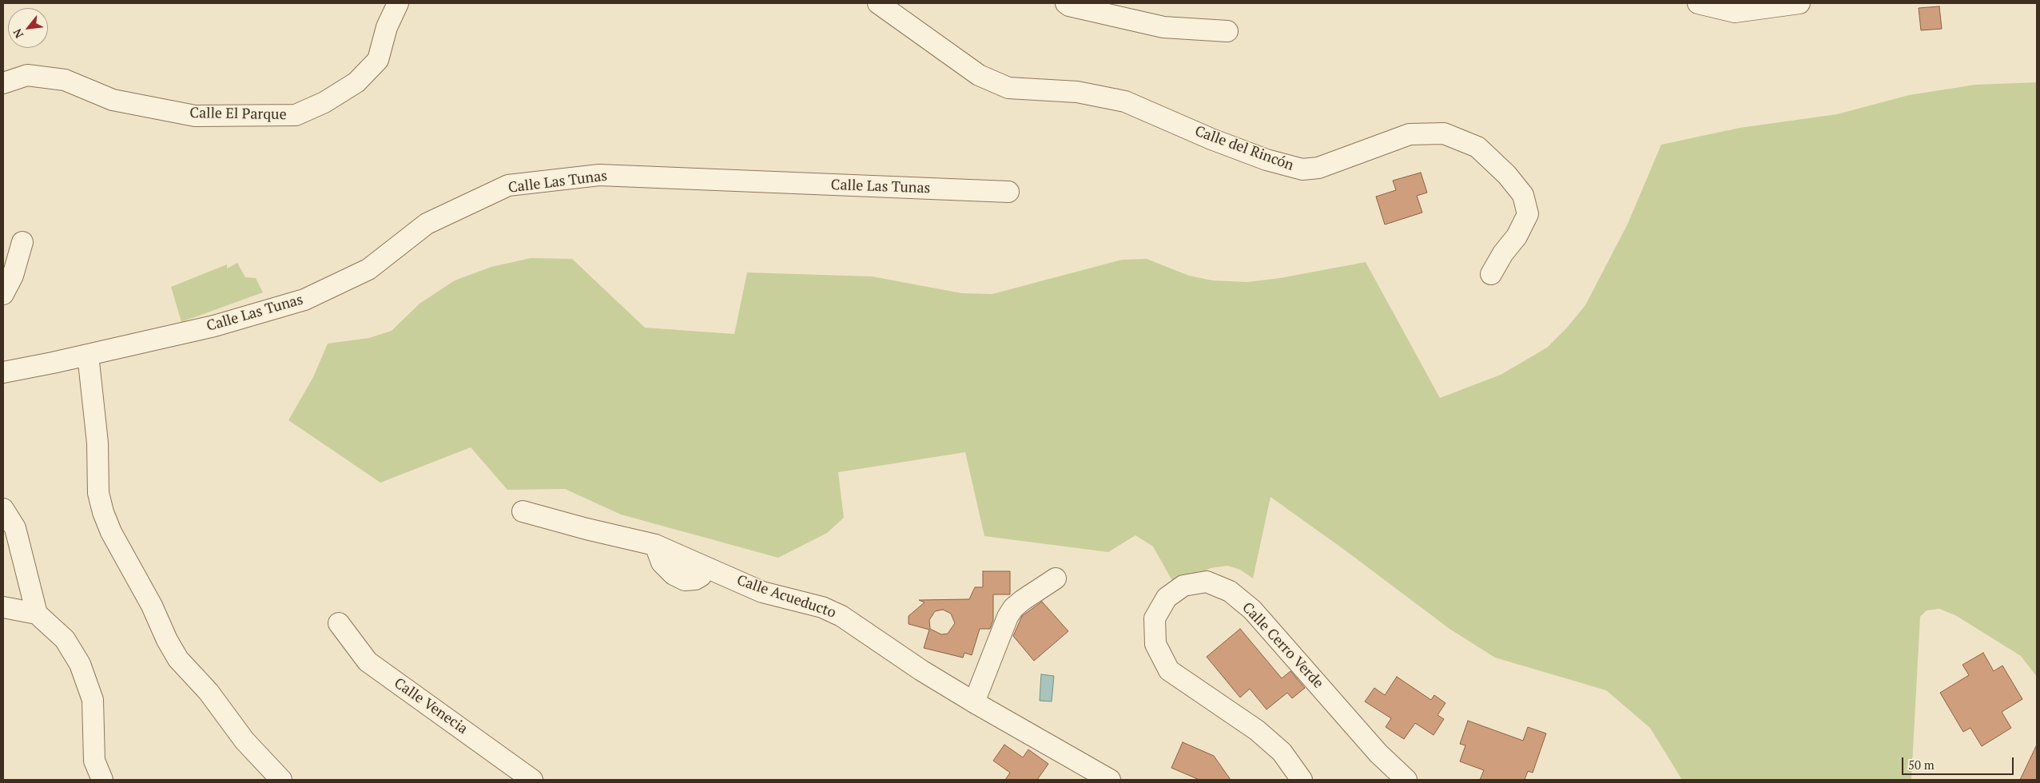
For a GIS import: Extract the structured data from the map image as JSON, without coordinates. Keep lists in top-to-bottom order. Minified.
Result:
{"streets":{"street":["Calle El Parque","Calle del Rincón","Calle Las Tunas","Calle Acueducto","Calle Cerro Verde","Calle Venecia"]},"scale_bar":"50 m","north":"bottom left"}
